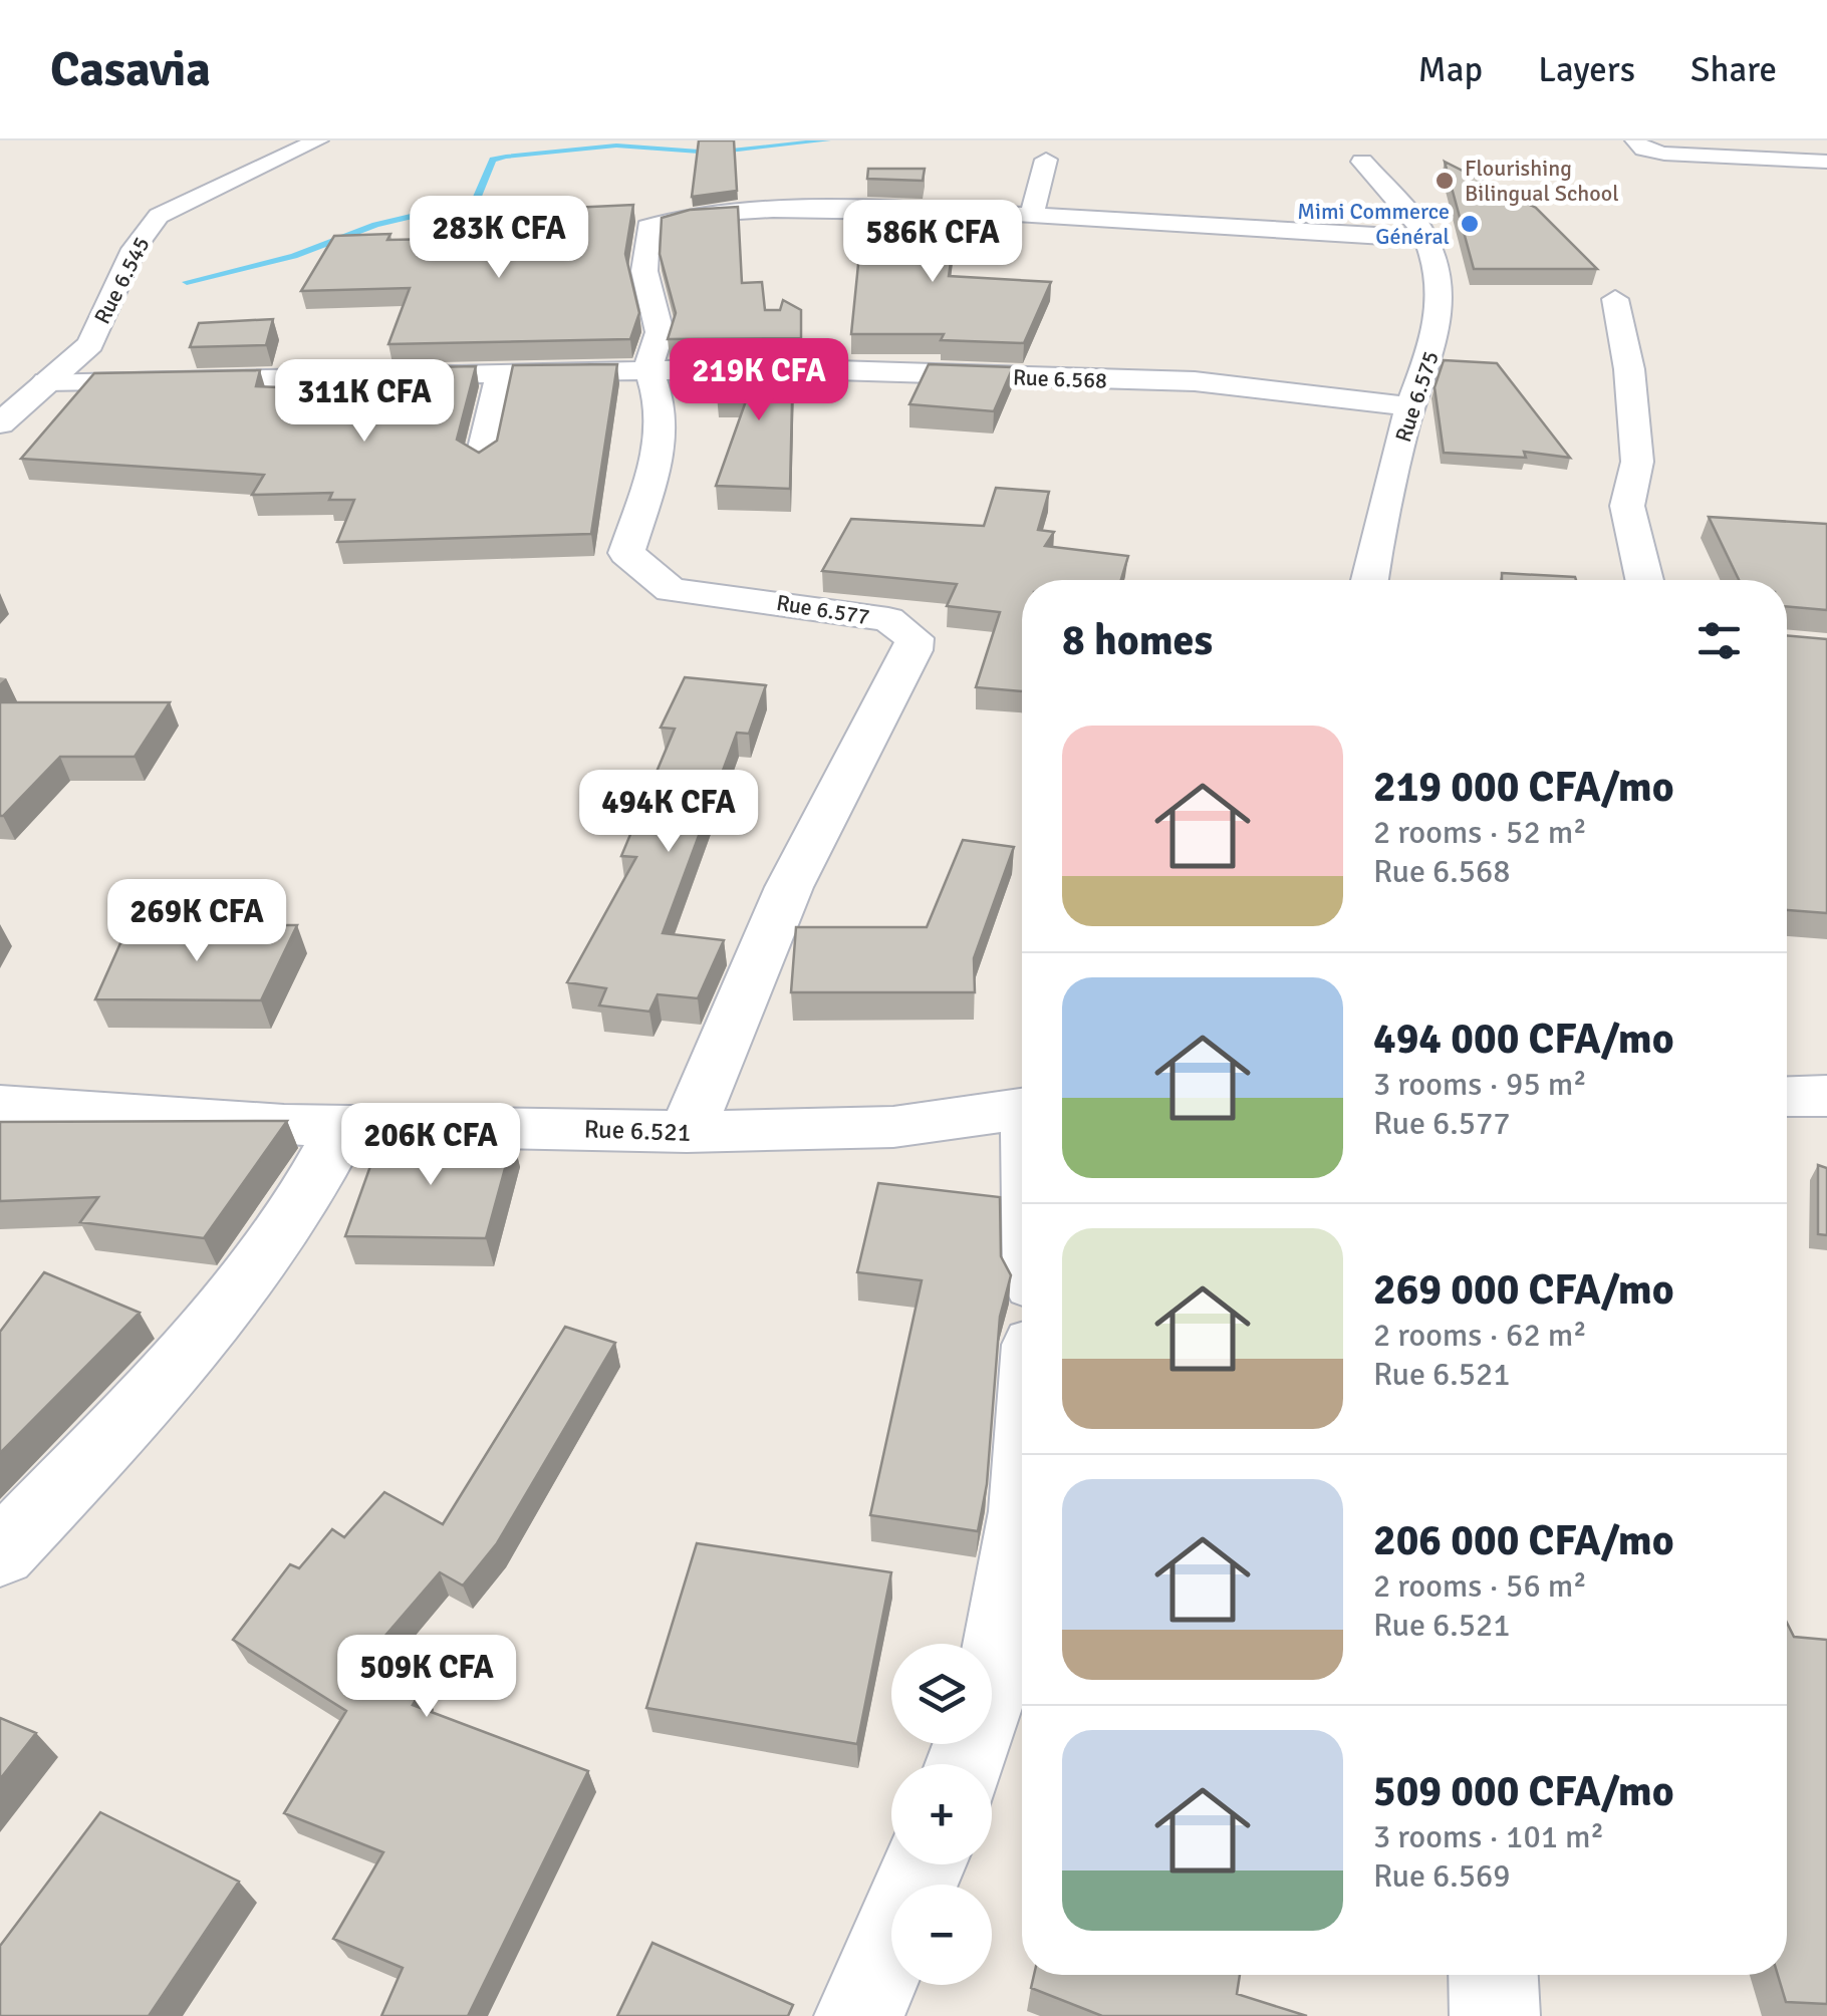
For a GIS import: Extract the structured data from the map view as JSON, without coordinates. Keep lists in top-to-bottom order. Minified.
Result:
{"streets":{"street":["Rue 6.545","Rue 6.568","Rue 6.575","Rue 6.577","Rue 6.521"]},"crossings":[["Rue 6.545","Rue 6.568"],["Rue 6.568","Rue 6.575"],["Rue 6.568","Rue 6.577"],["Rue 6.577","Rue 6.521"]],"places":["Flourishing Bilingual School","Mimi Commerce Général"],"page":{"header":"Casavia","nav":["Map","Layers","Share"],"price":["283K CFA","586K CFA","219K CFA","311K CFA","494K CFA","269K CFA","206K CFA","509K CFA"],"heading":"8 homes","list":[{"name":"219 000 CFA/mo","note":"2 rooms · 52 m² · Rue 6.568"},{"name":"494 000 CFA/mo","note":"3 rooms · 95 m² · Rue 6.577"},{"name":"269 000 CFA/mo","note":"2 rooms · 62 m² · Rue 6.521"},{"name":"206 000 CFA/mo","note":"2 rooms · 56 m² · Rue 6.521"},{"name":"509 000 CFA/mo","note":"3 rooms · 101 m² · Rue 6.569"}],"map_buttons":["+","−"]}}
